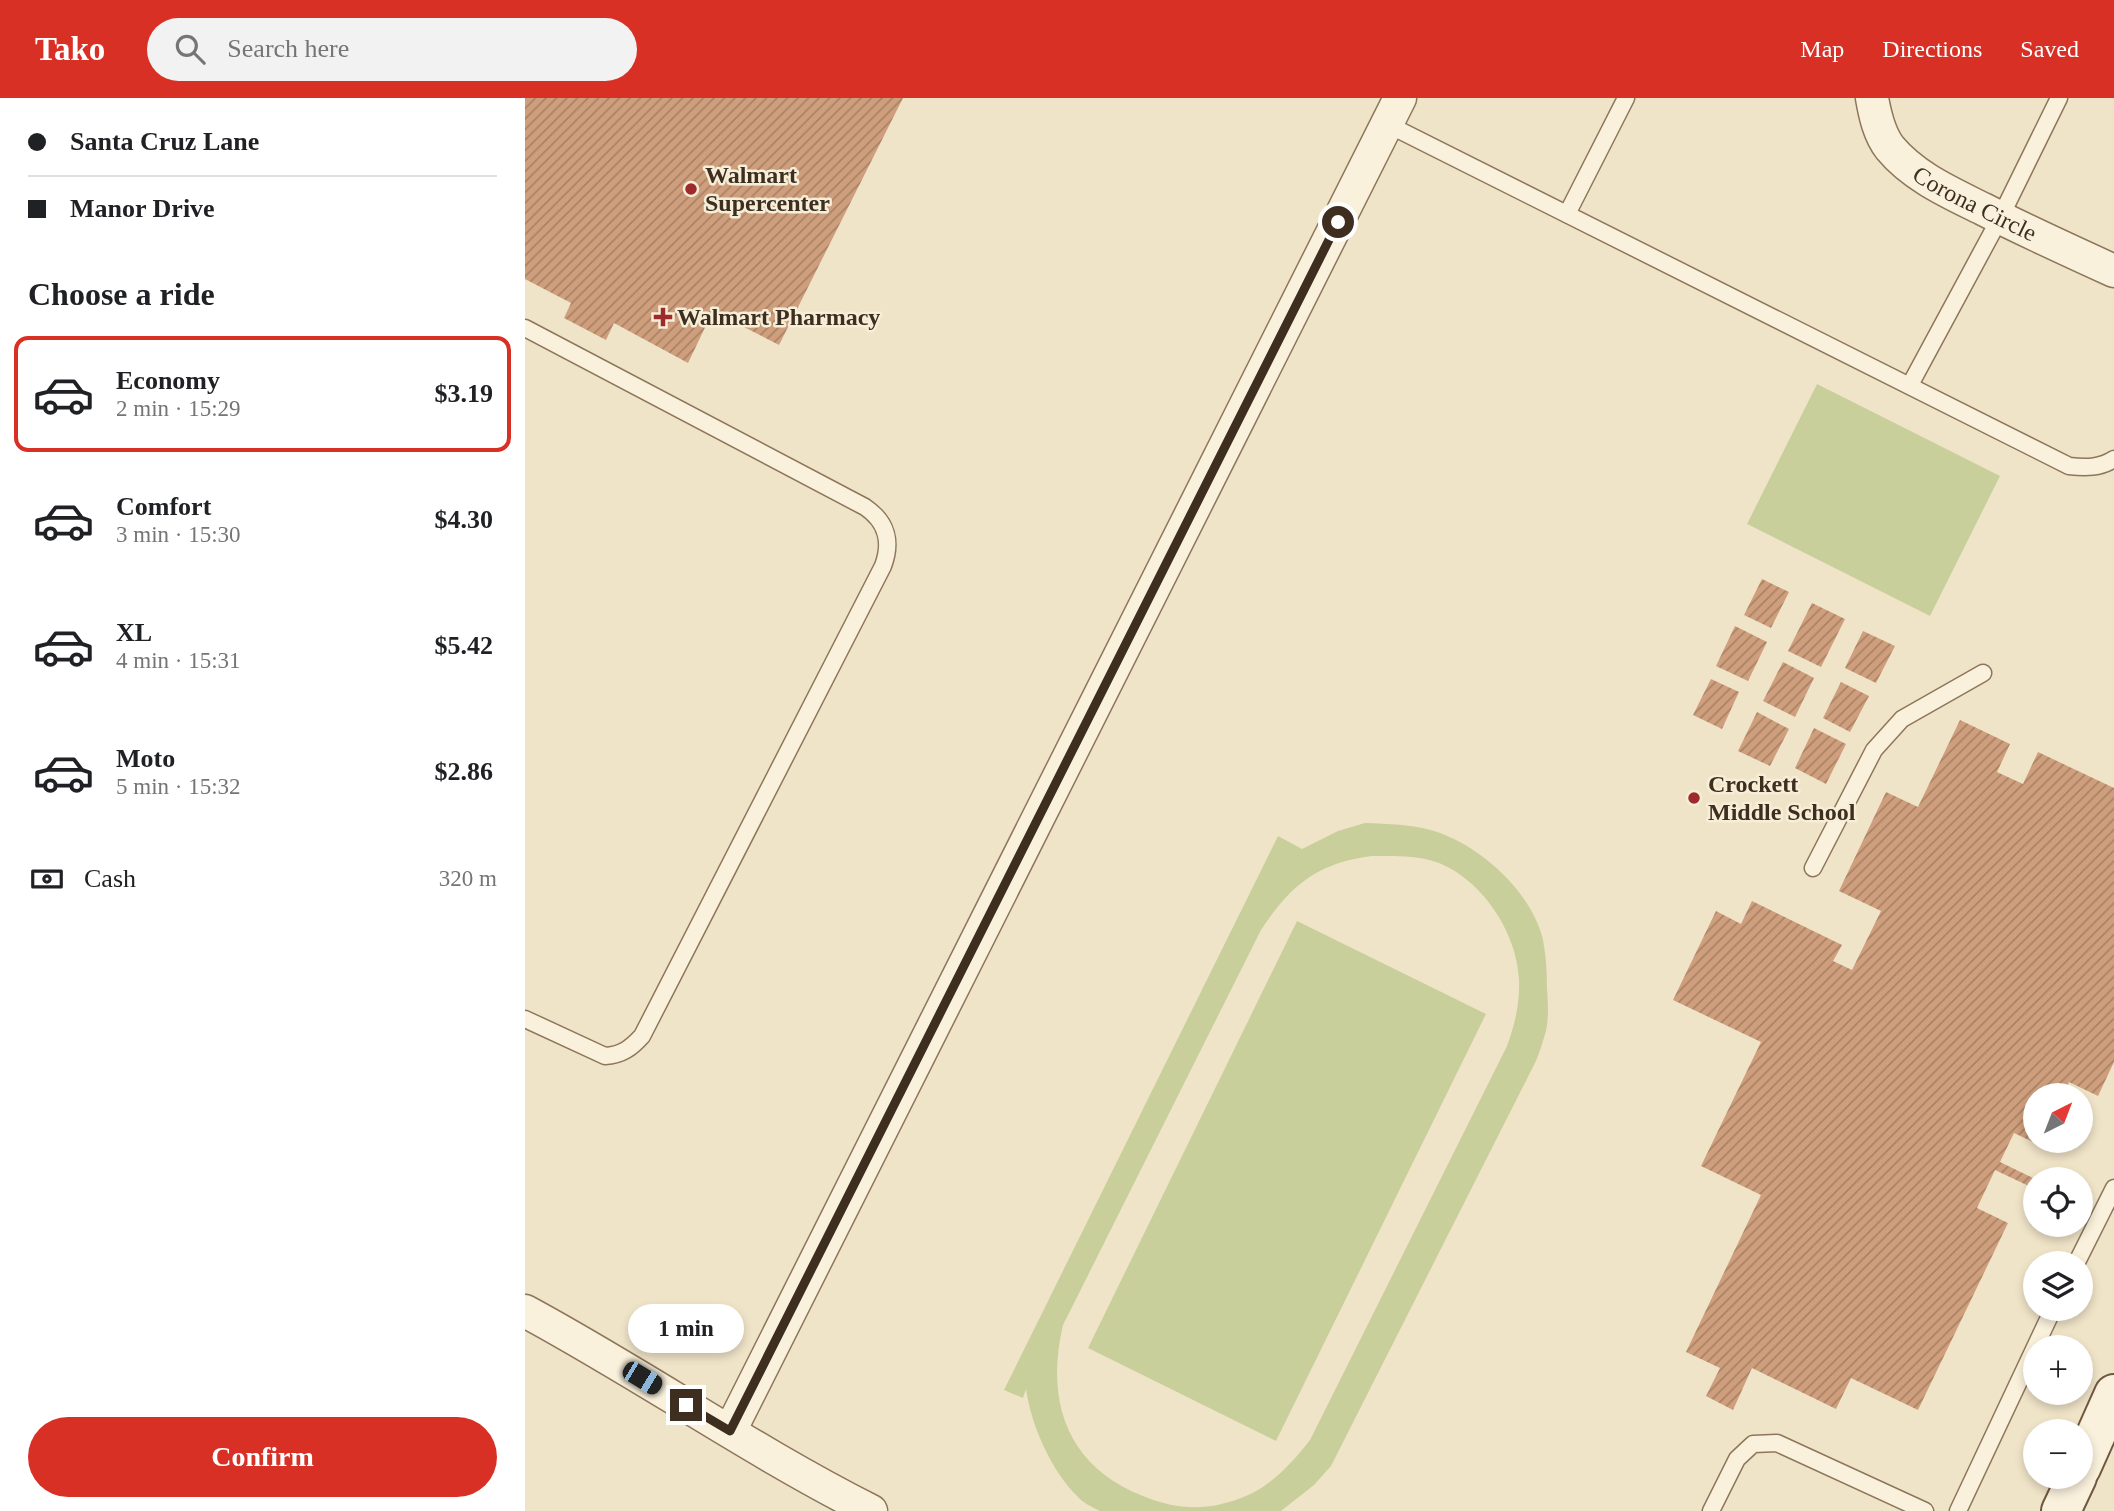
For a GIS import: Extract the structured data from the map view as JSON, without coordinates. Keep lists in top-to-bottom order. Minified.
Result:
{"streets":{"street":["Corona Circle"]},"places":{"other":["Walmart Supercenter","Crockett Middle School"],"health":["Walmart Pharmacy"]},"north":"top right","page":{"header":"Tako","search":"Search here","nav":["Map","Directions","Saved"],"banner":["Santa Cruz Lane","Manor Drive"],"heading":"Choose a ride","list":[{"name":"Economy","note":"2 min · 15:29","value":"$3.19"},{"name":"Comfort","note":"3 min · 15:30","value":"$4.30"},{"name":"XL","note":"4 min · 15:31","value":"$5.42"},{"name":"Moto","note":"5 min · 15:32","value":"$2.86"}],"pay":["Cash","320 m"],"map_buttons":["+","−"],"bubble":"1 min","buttons":"Confirm"}}
